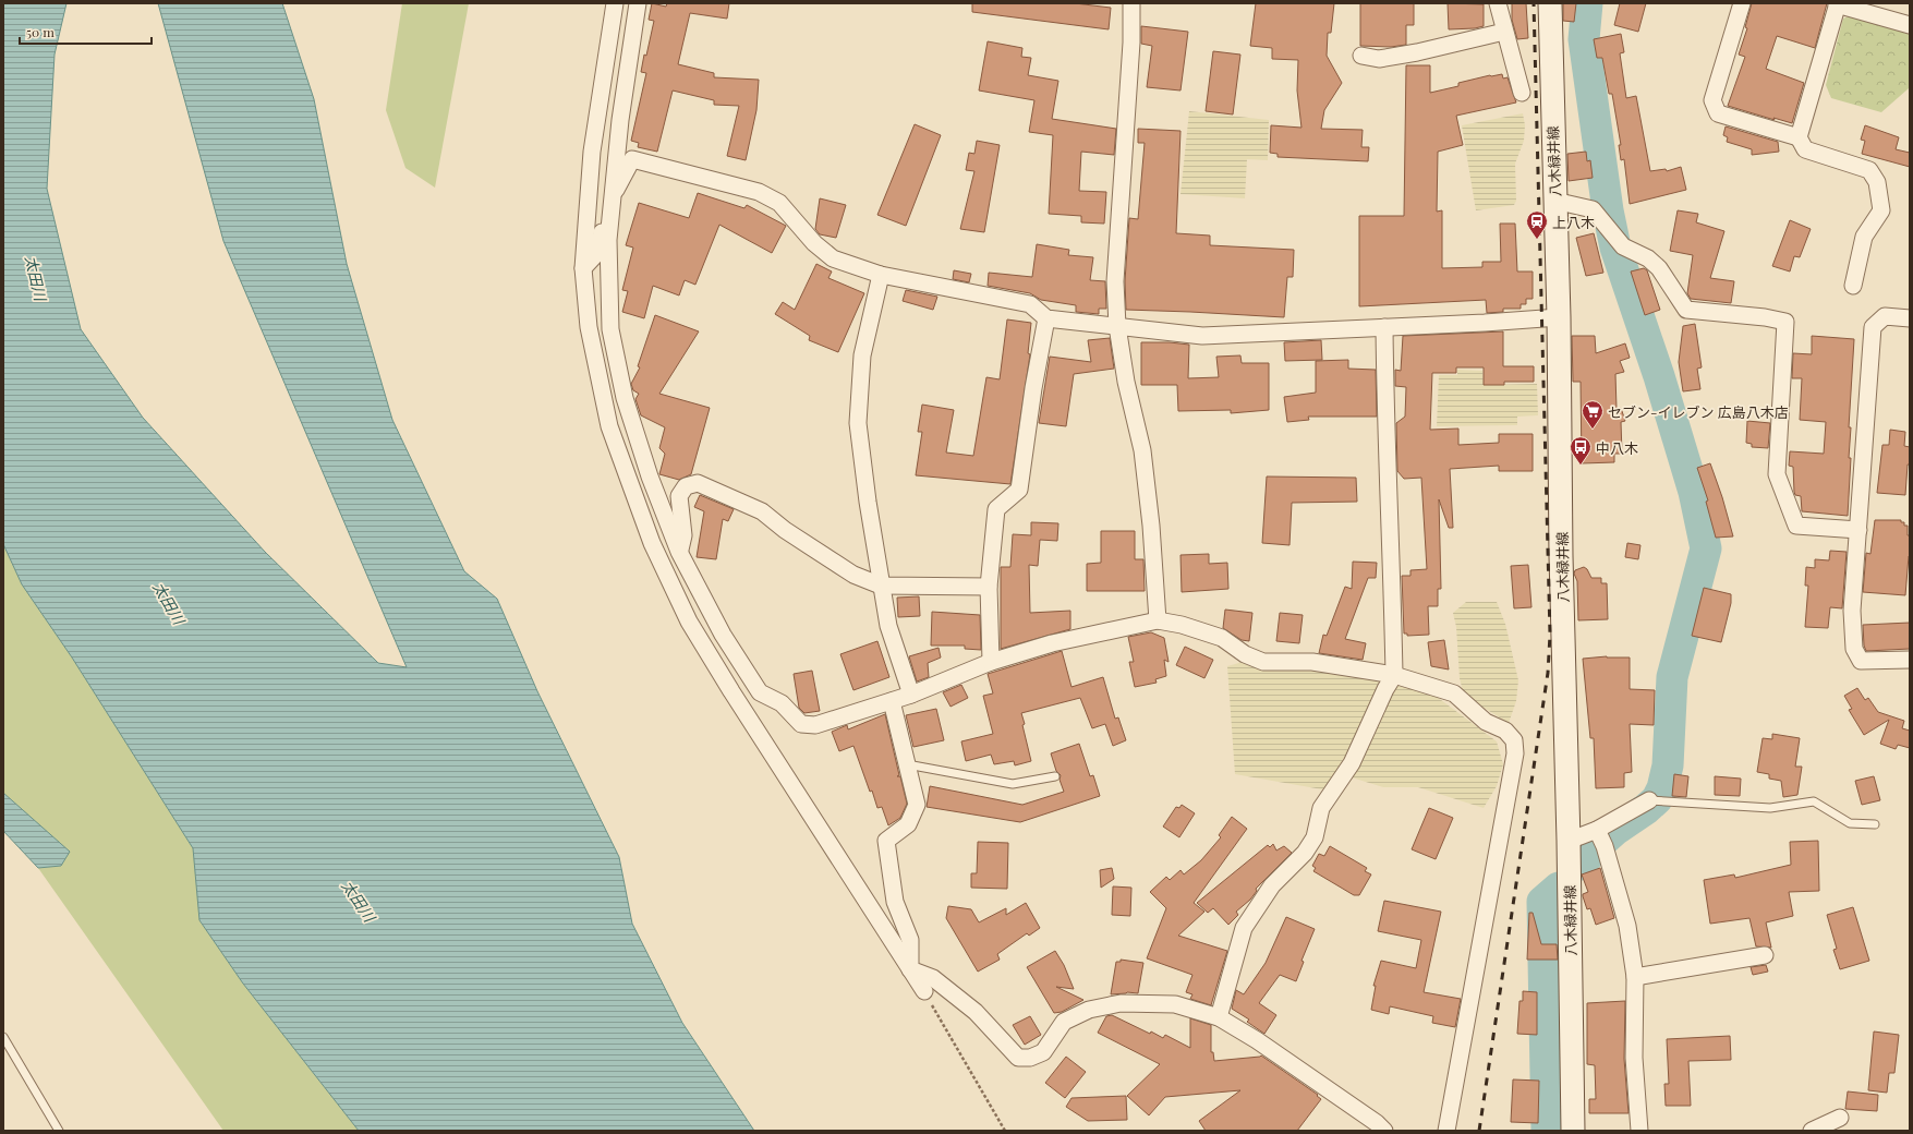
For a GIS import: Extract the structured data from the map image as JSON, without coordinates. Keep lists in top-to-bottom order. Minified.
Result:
{"streets":{"main road":["八木緑井線"]},"water":["太田川"],"places":{"station":["上八木"],"supermarket":["セブン-イレブン 広島八木店"],"bus stop":["中八木"]},"scale_bar":"50 m"}
